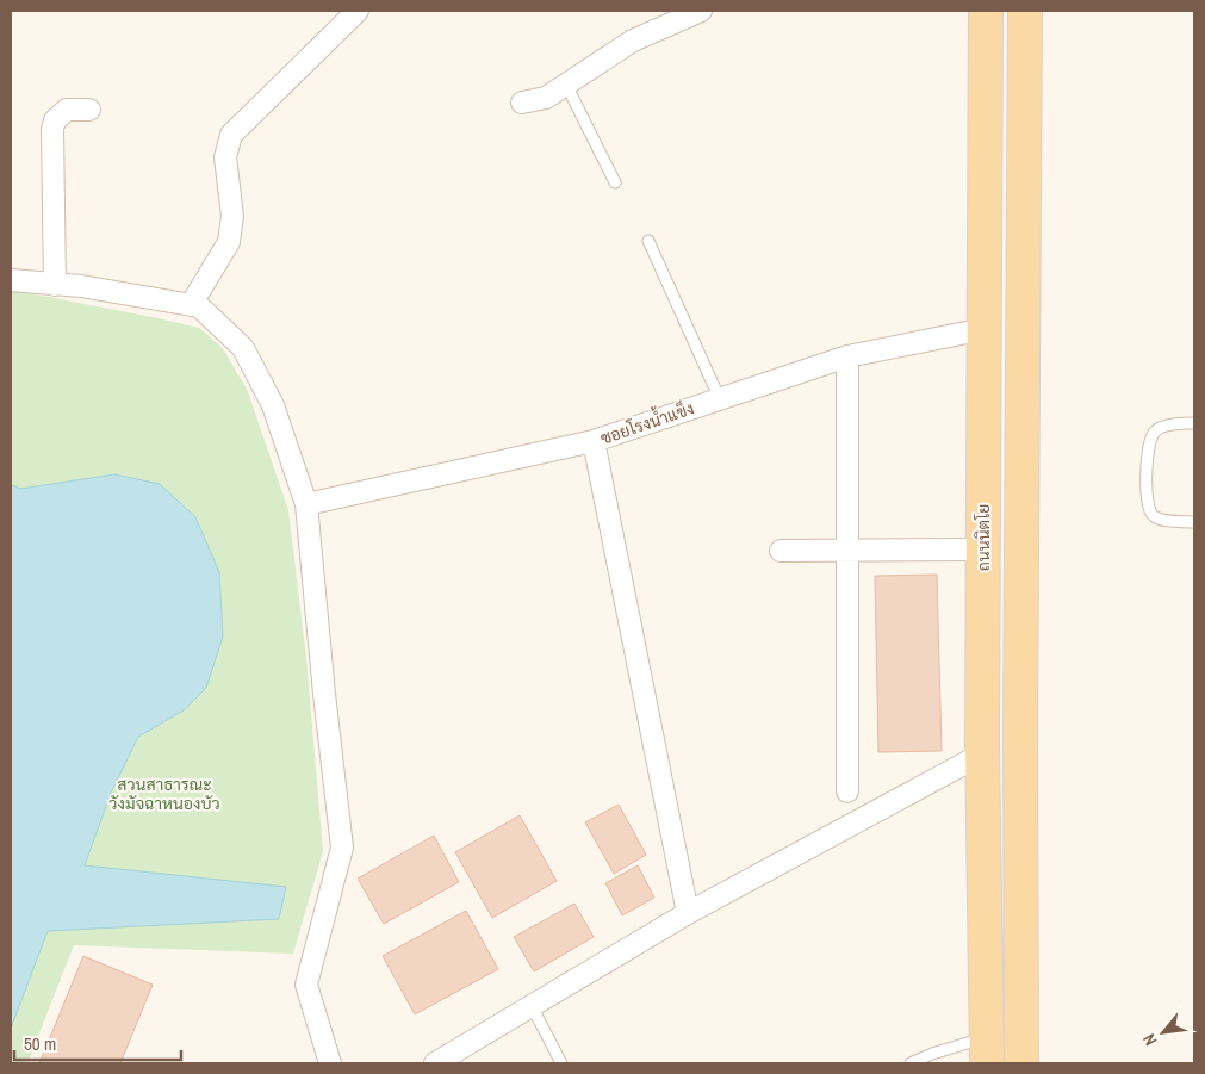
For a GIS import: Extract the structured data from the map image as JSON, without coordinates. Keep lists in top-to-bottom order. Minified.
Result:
{"streets":{"main road":["ถนนนิตโย"],"street":["ซอยโรงน้ำแข็ง"]},"crossings":[["ซอยโรงน้ำแข็ง","ถนนนิตโย"]],"parks":["สวนสาธารณะ วังมัจฉาหนองบัว"],"scale_bar":"50 m","north":"bottom left"}
